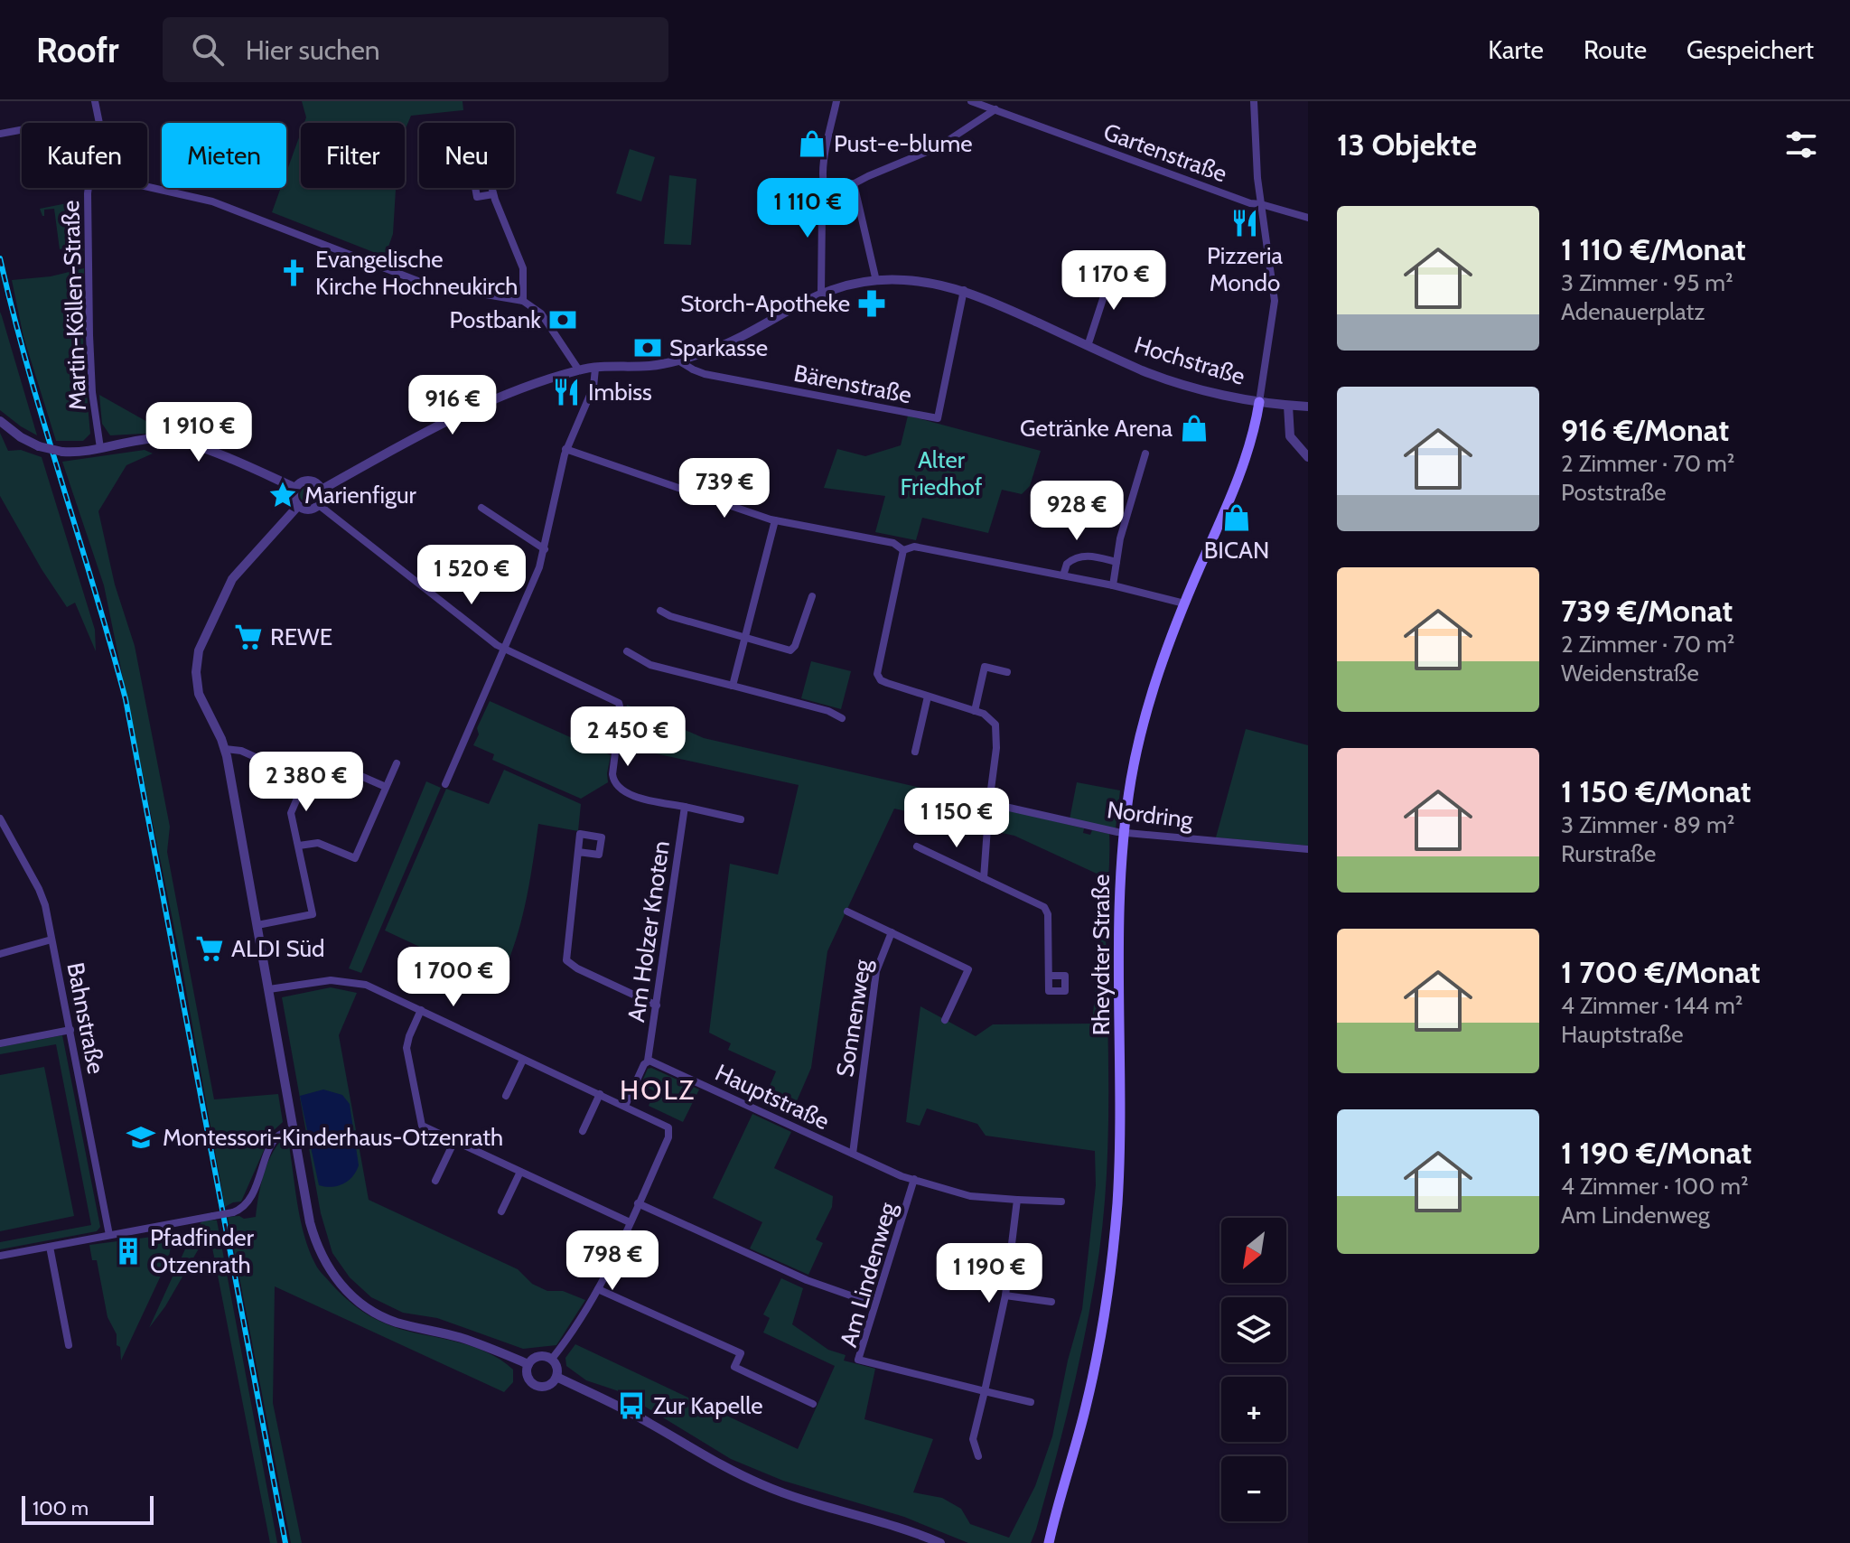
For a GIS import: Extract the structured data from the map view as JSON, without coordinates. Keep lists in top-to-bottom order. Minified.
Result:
{"streets":{"main road":["Rheydter Straße"],"street":["Gartenstraße","Martin-Köllen-Straße","Hochstraße","Bärenstraße","Nordring","Am Holzer Knoten","Bahnstraße","Sonnenweg","Hauptstraße","Am Lindenweg"]},"crossings":[["Hochstraße","Bärenstraße"],["Hochstraße","Rheydter Straße"],["Nordring","Rheydter Straße"],["Am Holzer Knoten","Hauptstraße"],["Sonnenweg","Hauptstraße"],["Hauptstraße","Am Lindenweg"]],"districts":["HOLZ"],"parks":["Alter Friedhof"],"places":{"shop":["Pust-e-blume","Getränke Arena","BICAN"],"restaurant":["Pizzeria Mondo","Imbiss"],"church":["Evangelische Kirche Hochneukirch"],"pharmacy":["Storch-Apotheke"],"bank":["Postbank","Sparkasse"],"place":["Marienfigur"],"supermarket":["REWE","ALDI Süd"],"school or university":["Montessori-Kinderhaus-Otzenrath"],"building":["Pfadfinder Otzenrath"],"bus stop":["Zur Kapelle"]},"scale_bar":"100 m","north":"bottom left","page":{"header":"Roofr","search":"Hier suchen","nav":["Karte","Route","Gespeichert"],"heading":"13 Objekte","chip":["Kaufen","Mieten","Filter","Neu"],"price":["1 110 €","1 170 €","916 €","1 910 €","739 €","928 €","1 520 €","2 450 €","2 380 €","1 150 €","1 700 €","798 €","1 190 €"],"list":[{"name":"1 110 €/Monat","note":"3 Zimmer · 95 m² · Adenauerplatz"},{"name":"916 €/Monat","note":"2 Zimmer · 70 m² · Poststraße"},{"name":"739 €/Monat","note":"2 Zimmer · 70 m² · Weidenstraße"},{"name":"1 150 €/Monat","note":"3 Zimmer · 89 m² · Rurstraße"},{"name":"1 700 €/Monat","note":"4 Zimmer · 144 m² · Hauptstraße"},{"name":"1 190 €/Monat","note":"4 Zimmer · 100 m² · Am Lindenweg"}],"map_buttons":["+","−"],"scale":"100 m"}}
